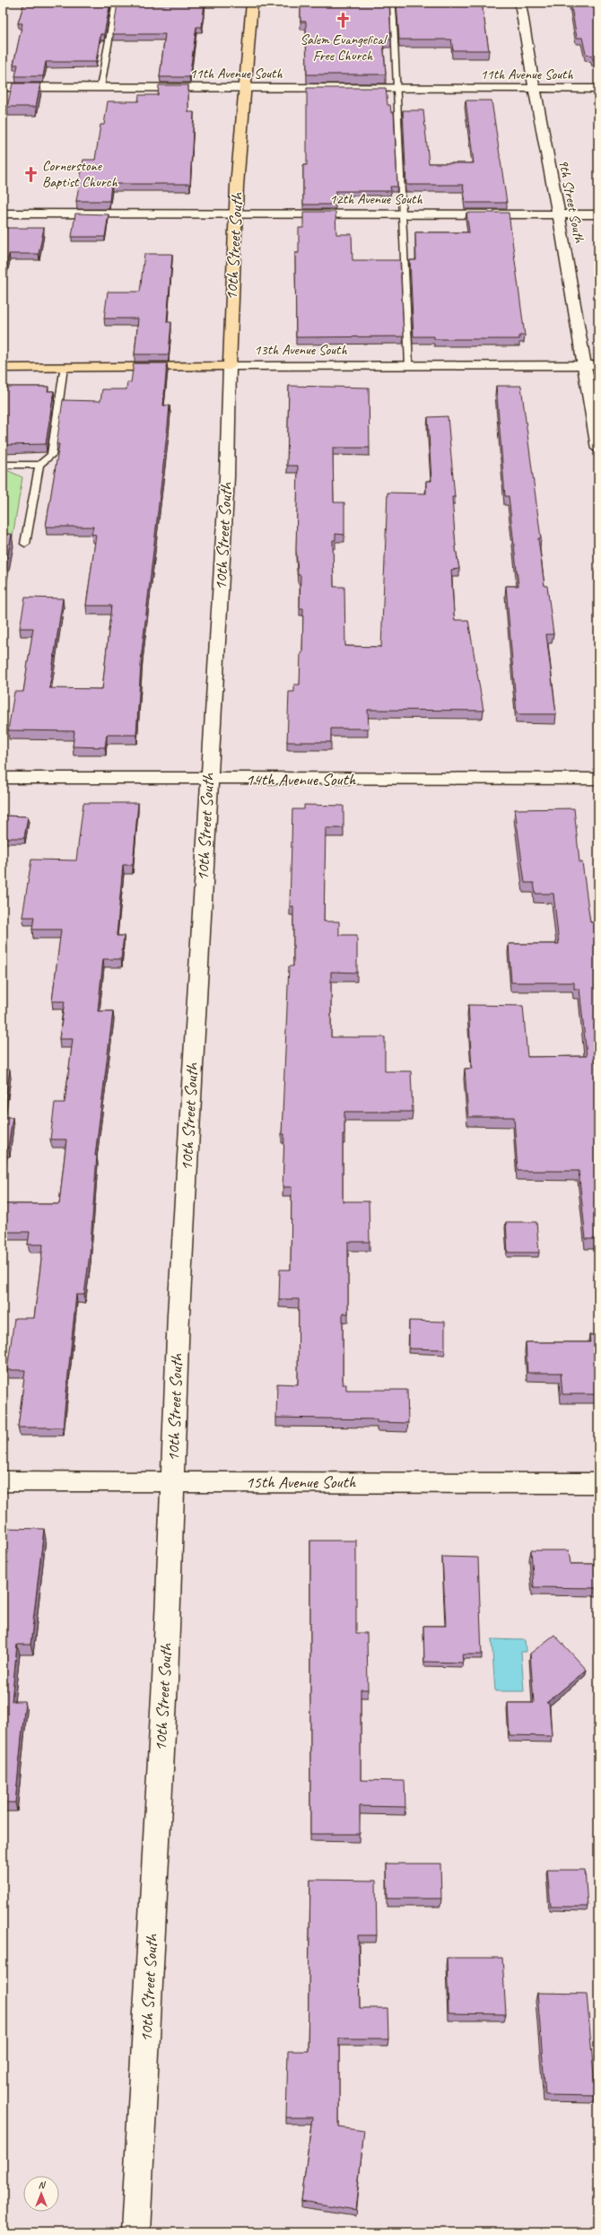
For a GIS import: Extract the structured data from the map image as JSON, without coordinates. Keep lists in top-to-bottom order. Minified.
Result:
{"streets":{"main road":["10th Street South","13th Avenue South"],"street":["11th Avenue South","12th Avenue South","9th Street South","14th Avenue South","15th Avenue South"]},"crossings":[["11th Avenue South","9th Street South"],["11th Avenue South","10th Street South"],["12th Avenue South","9th Street South"],["12th Avenue South","10th Street South"],["9th Street South","13th Avenue South"],["10th Street South","13th Avenue South"],["10th Street South","14th Avenue South"],["10th Street South","15th Avenue South"]],"places":{"church":["Salem Evangelical Free Church","Cornerstone Baptist Church"]},"north":"top"}
